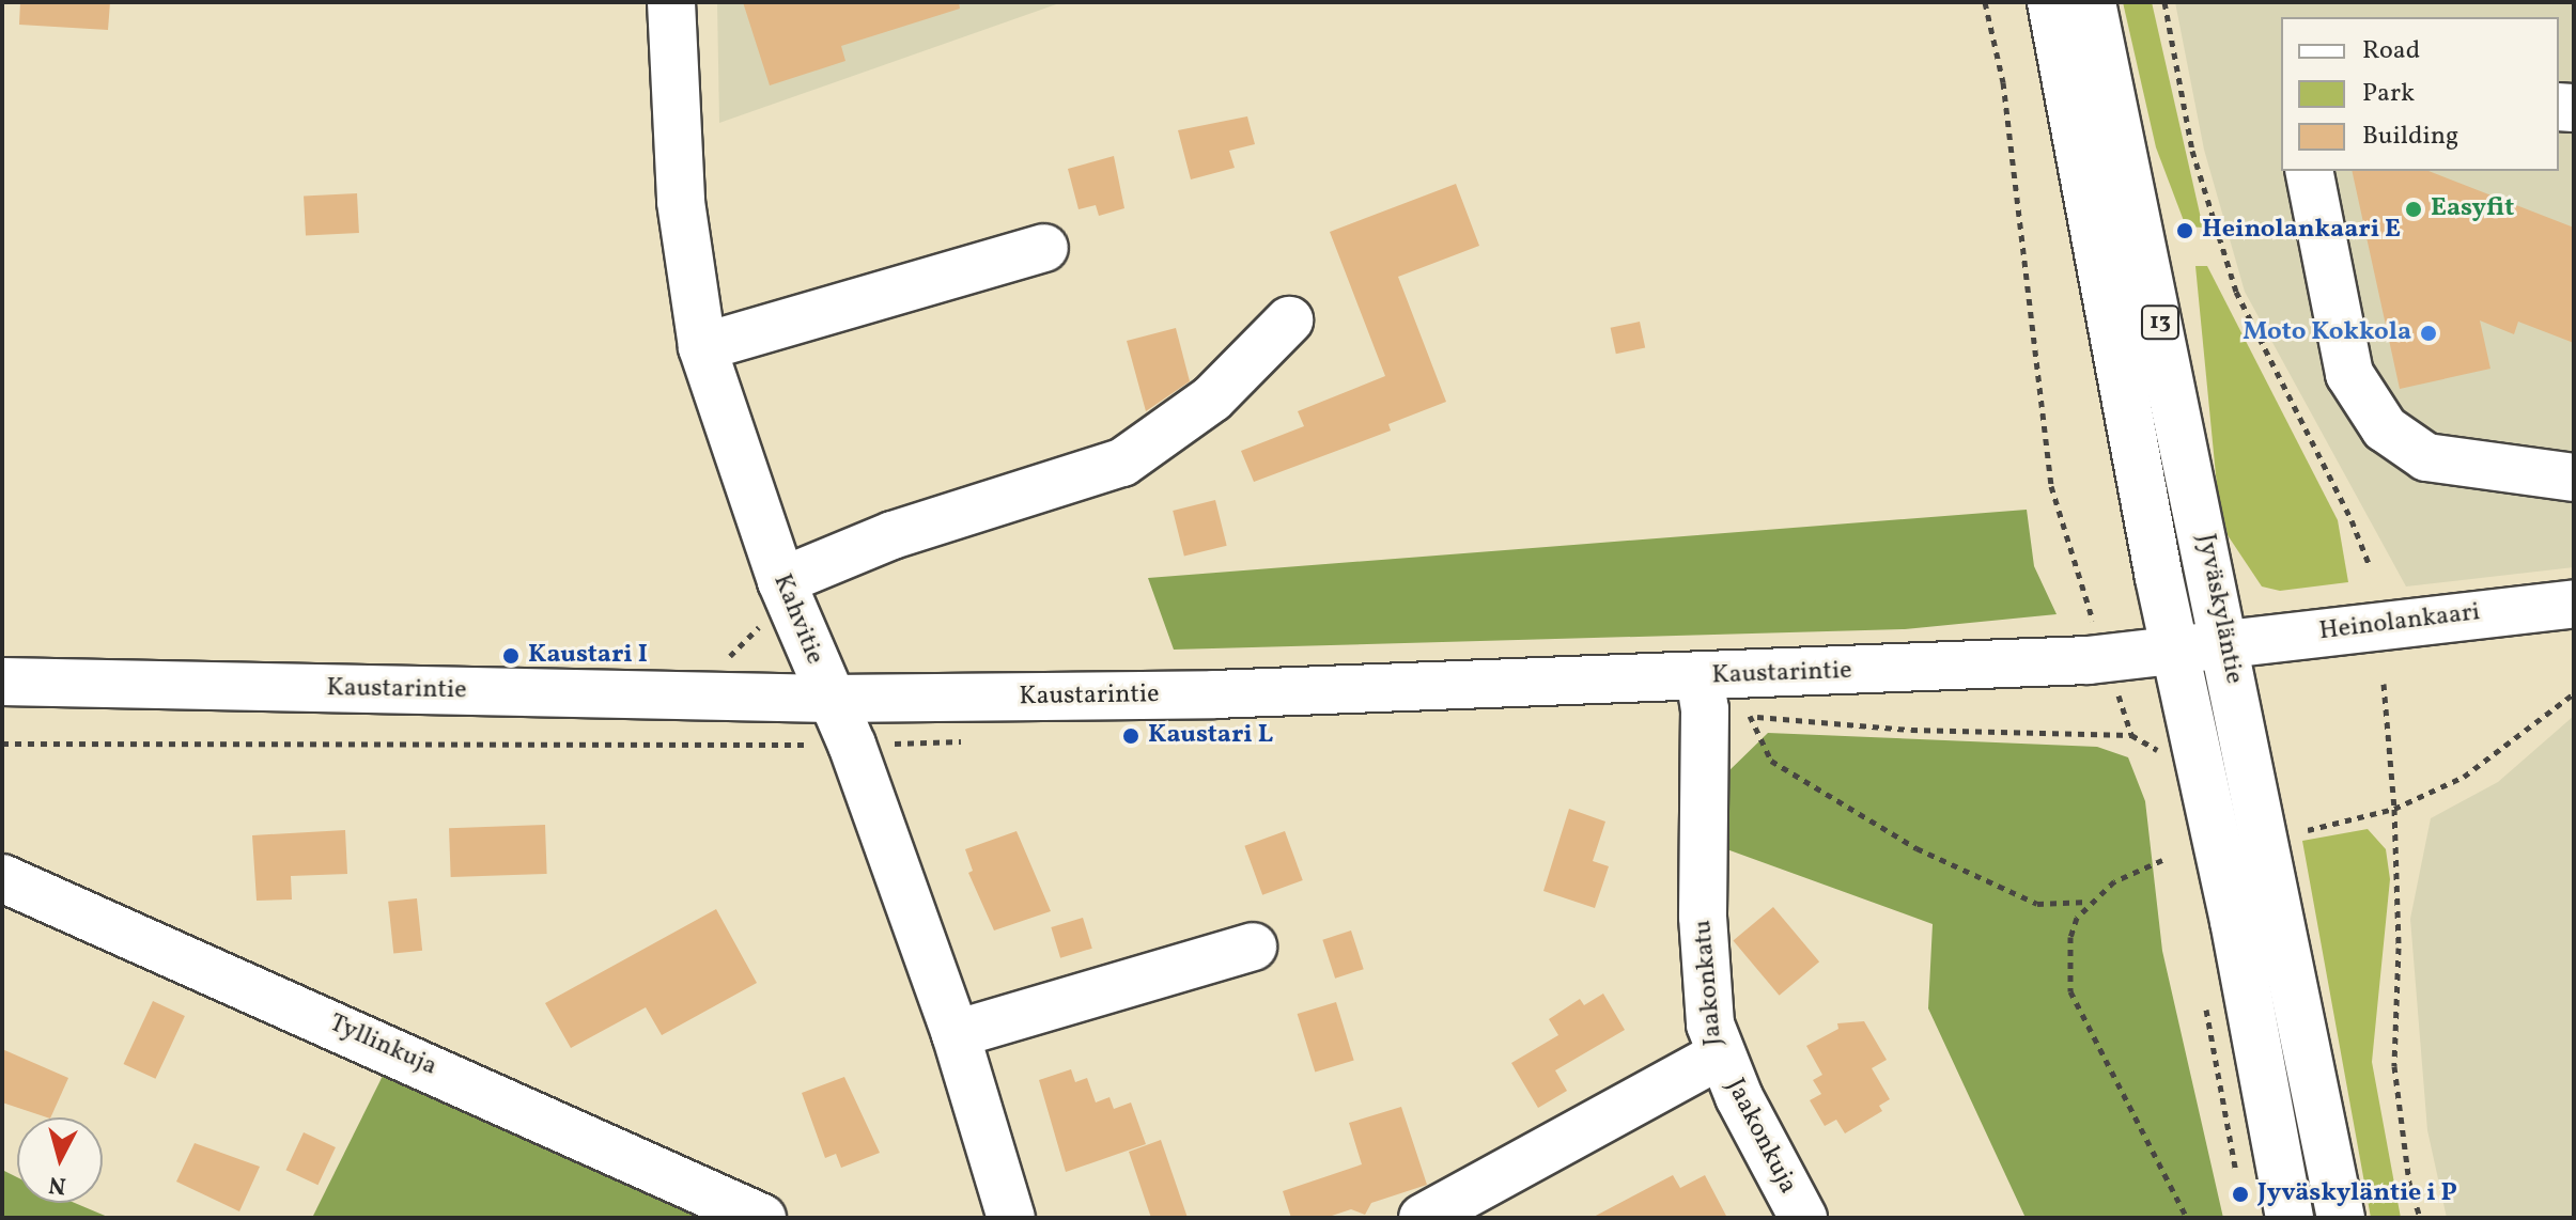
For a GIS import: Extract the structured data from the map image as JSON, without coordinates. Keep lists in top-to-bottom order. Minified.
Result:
{"streets":{"main road":["13","Jyväskyläntie","Kahvitie","Heinolankaari","Kaustarintie","Jaakonkatu","Tyllinkuja","Jaakonkuja"]},"crossings":[["Jyväskyläntie","Heinolankaari"],["Jyväskyläntie","Kaustarintie"],["Kahvitie","Kaustarintie"],["Heinolankaari","Kaustarintie"],["Kaustarintie","Jaakonkatu"],["Jaakonkatu","Jaakonkuja"]],"places":["Easyfit","Heinolankaari E","Moto Kokkola","Kaustari I","Kaustari L","Jyväskyläntie i P"],"legend":["Road","Park","Building"],"north":"bottom"}
